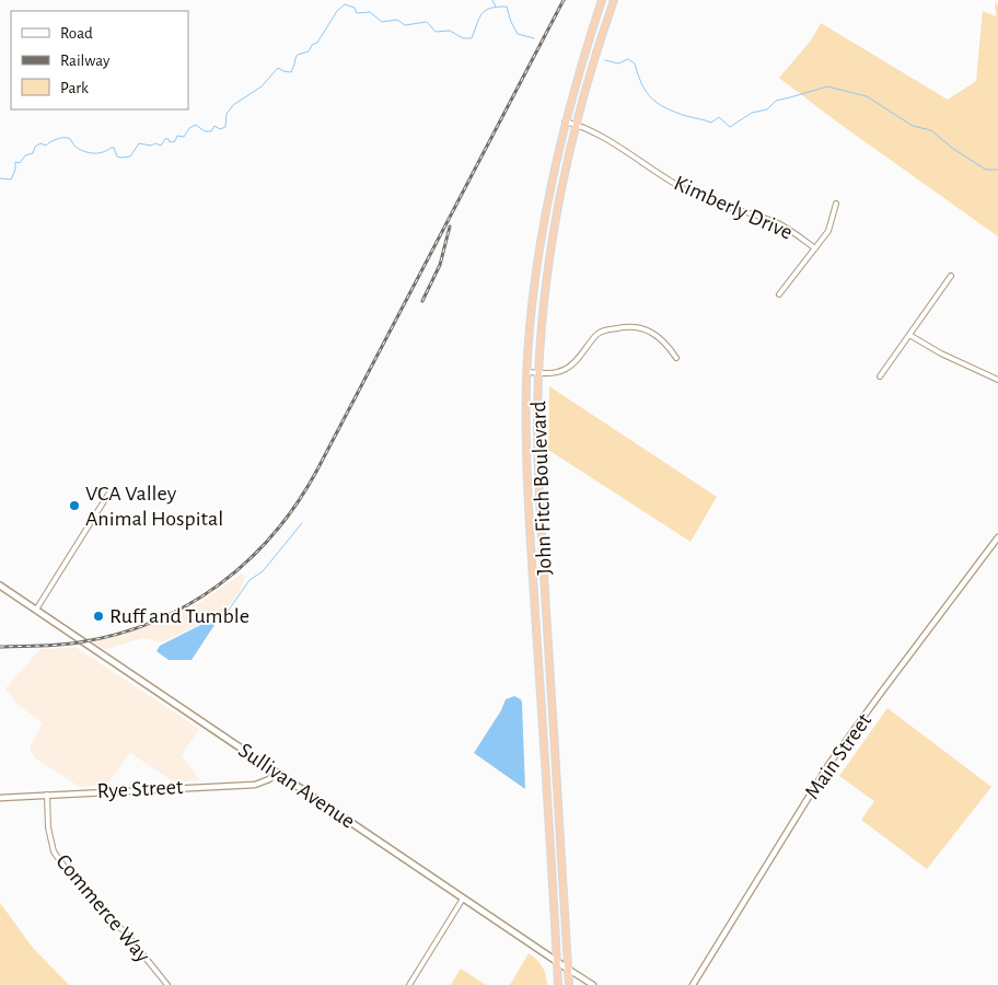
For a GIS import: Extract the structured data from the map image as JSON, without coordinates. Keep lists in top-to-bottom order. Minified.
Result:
{"streets":{"highway":["John Fitch Boulevard"],"main road":["Sullivan Avenue"],"street":["Kimberly Drive","Main Street","Rye Street","Commerce Way"]},"crossings":[["Kimberly Drive","John Fitch Boulevard"],["John Fitch Boulevard","Sullivan Avenue"],["Sullivan Avenue","Rye Street"],["Rye Street","Commerce Way"]],"places":["VCA Valley Animal Hospital","Ruff and Tumble"],"legend":["Road","Railway","Park"]}
